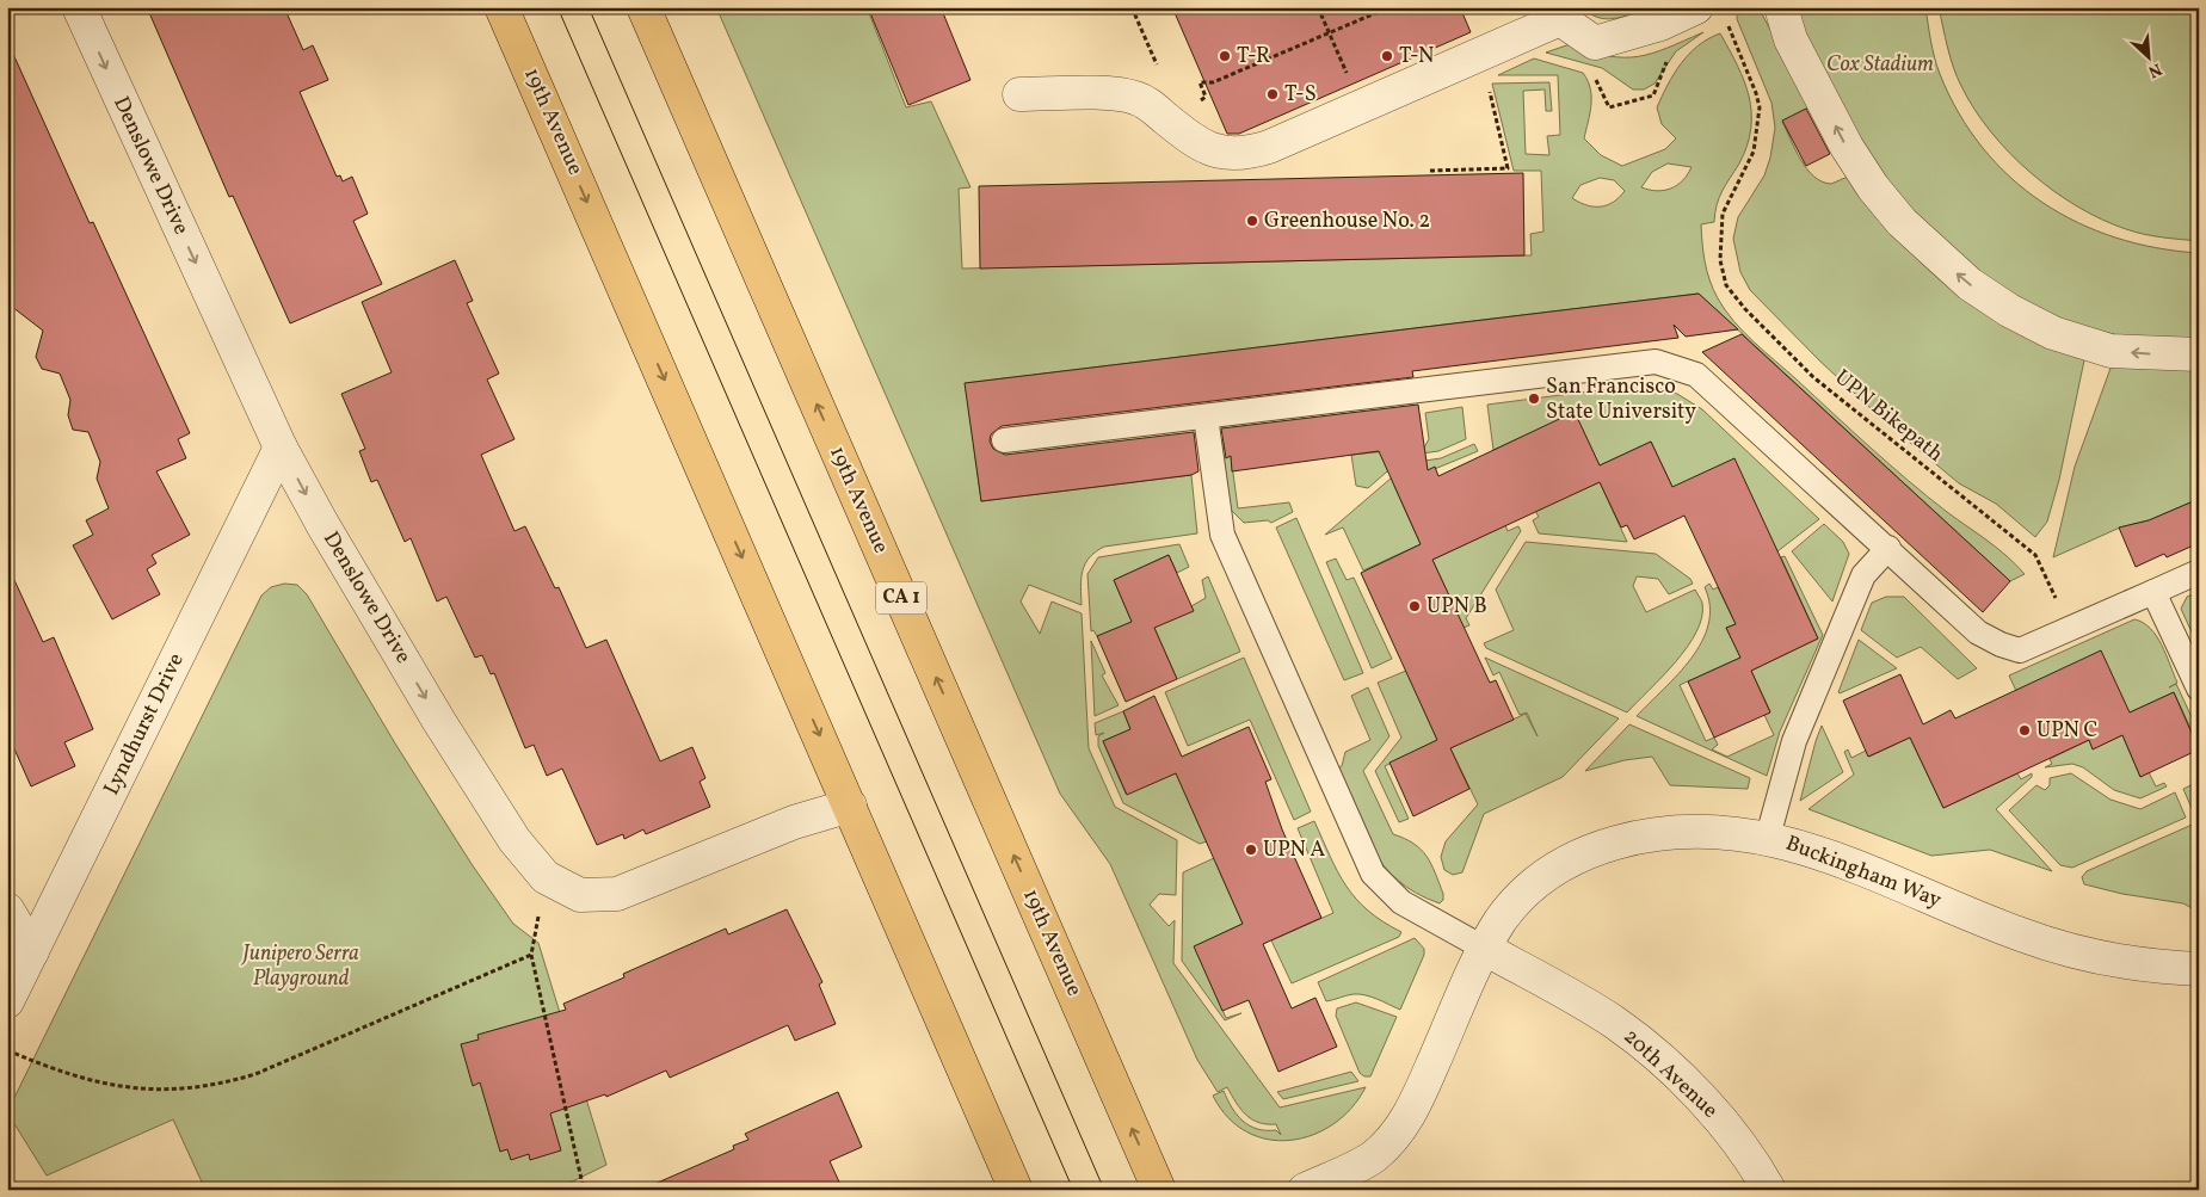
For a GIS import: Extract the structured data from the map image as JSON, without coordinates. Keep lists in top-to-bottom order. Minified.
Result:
{"streets":{"highway":["19th Avenue","CA 1"],"street":["Denslowe Drive","Lyndhurst Drive","Buckingham Way","20th Avenue"],"path":["UPN Bikepath"]},"crossings":[["19th Avenue","Denslowe Drive"],["Denslowe Drive","Lyndhurst Drive"],["Buckingham Way","20th Avenue"]],"one_way":["Denslowe Drive"],"parks":["Cox Stadium","Junipero Serra Playground"],"places":["T-R","T-N","T-S","Greenhouse No. 2","San Francisco State University","UPN B","UPN C","UPN A"],"north":"bottom right"}
